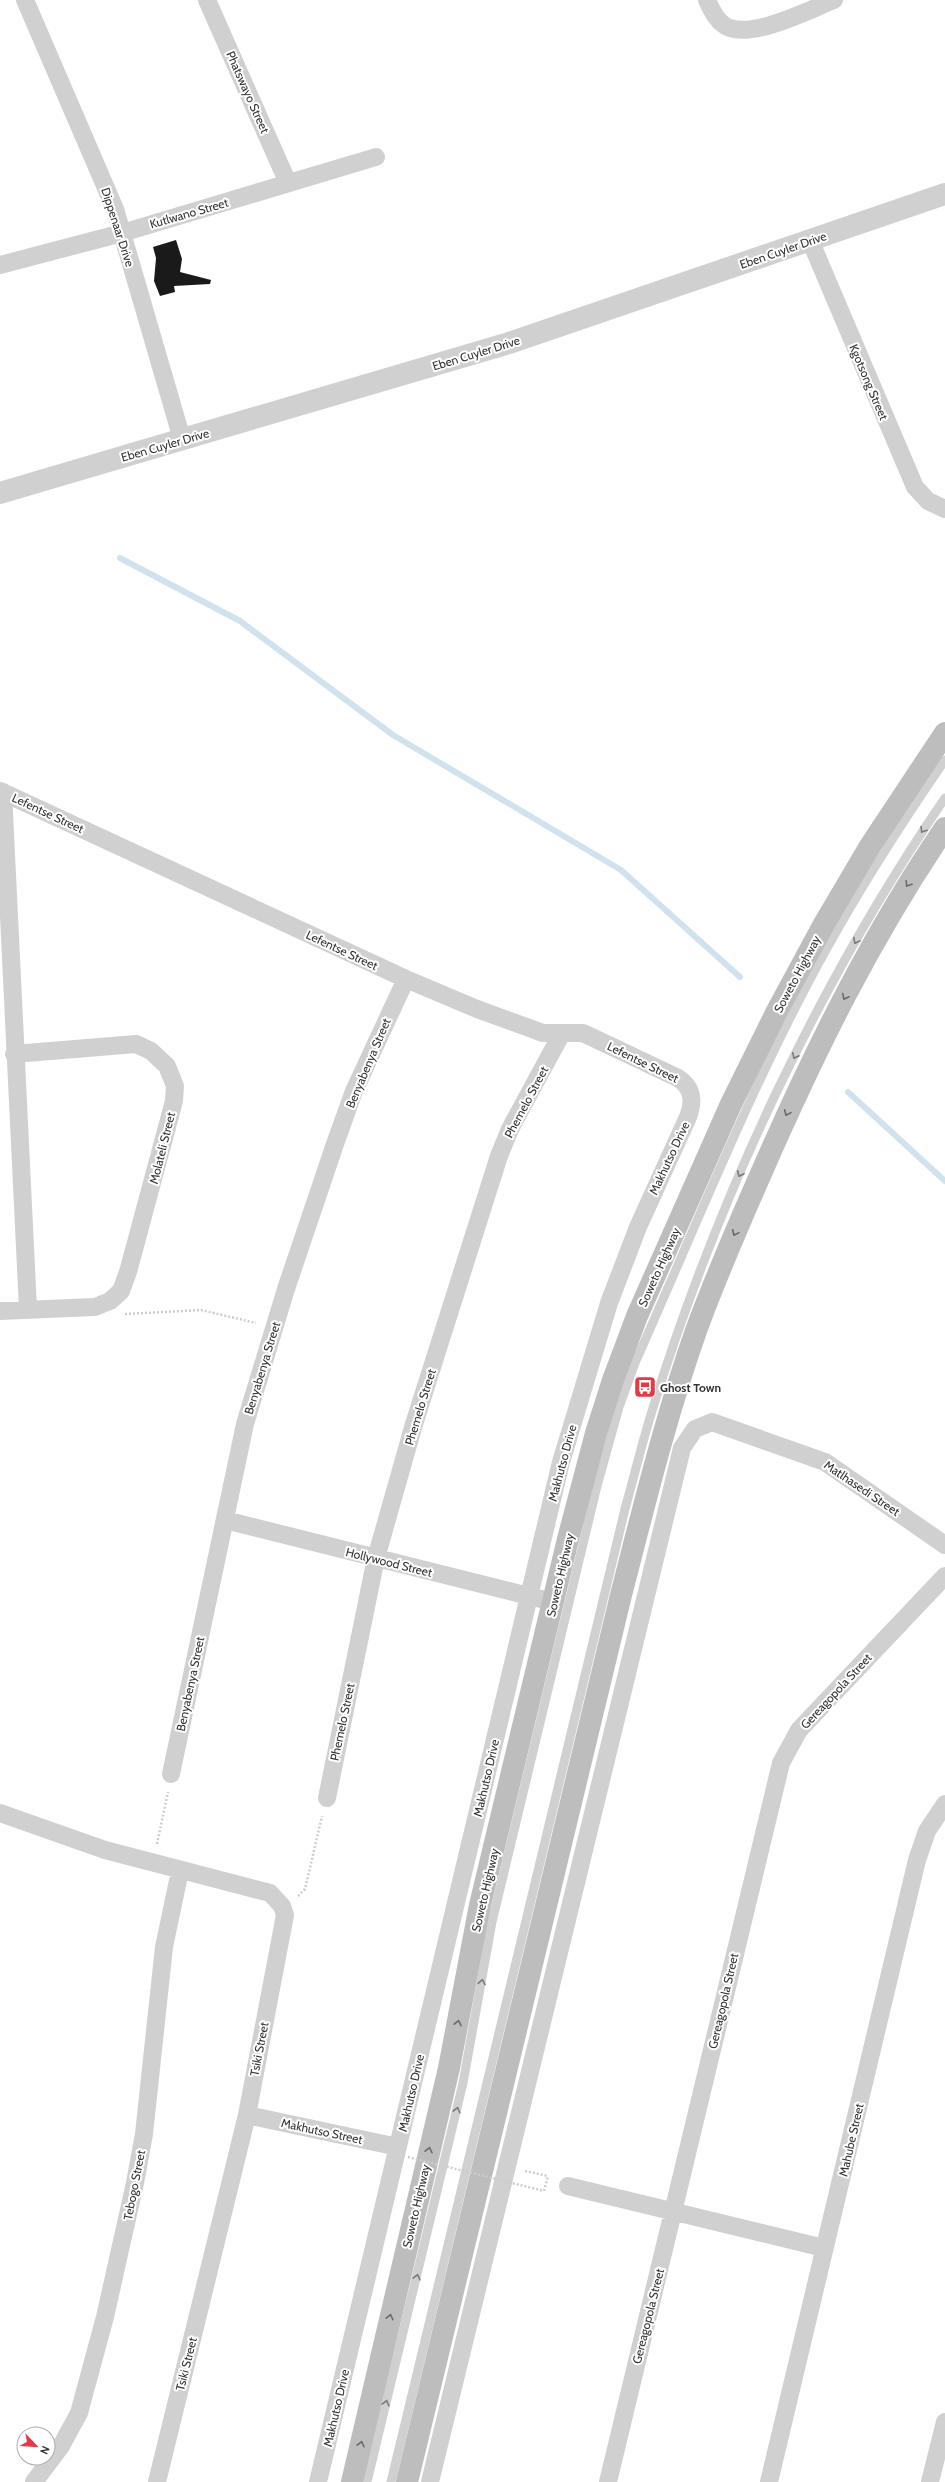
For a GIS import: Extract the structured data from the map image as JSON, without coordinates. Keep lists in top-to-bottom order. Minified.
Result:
{"streets":{"main road":["Soweto Highway"],"street":["Phatswayo Street","Kutlwano Street","Dippenaar Drive","Eben Cuyler Drive","Kgotsong Street","Lefentse Street","Benyabenya Street","Phemelo Street","Molateli Street","Makhutso Drive","Matlhasedi Street","Hollywood Street","Gereagopola Street","Tsiki Street","Makhutso Street","Mahube Street","Tebogo Street"]},"crossings":[["Phatswayo Street","Kutlwano Street"],["Kutlwano Street","Dippenaar Drive"],["Dippenaar Drive","Eben Cuyler Drive"],["Eben Cuyler Drive","Kgotsong Street"],["Lefentse Street","Benyabenya Street"],["Lefentse Street","Phemelo Street"],["Lefentse Street","Makhutso Drive"],["Soweto Highway","Hollywood Street"],["Benyabenya Street","Hollywood Street"],["Phemelo Street","Hollywood Street"],["Makhutso Drive","Hollywood Street"],["Makhutso Drive","Makhutso Street"],["Tsiki Street","Makhutso Street"]],"places":{"bus stop":["Ghost Town"]},"north":"bottom right"}
